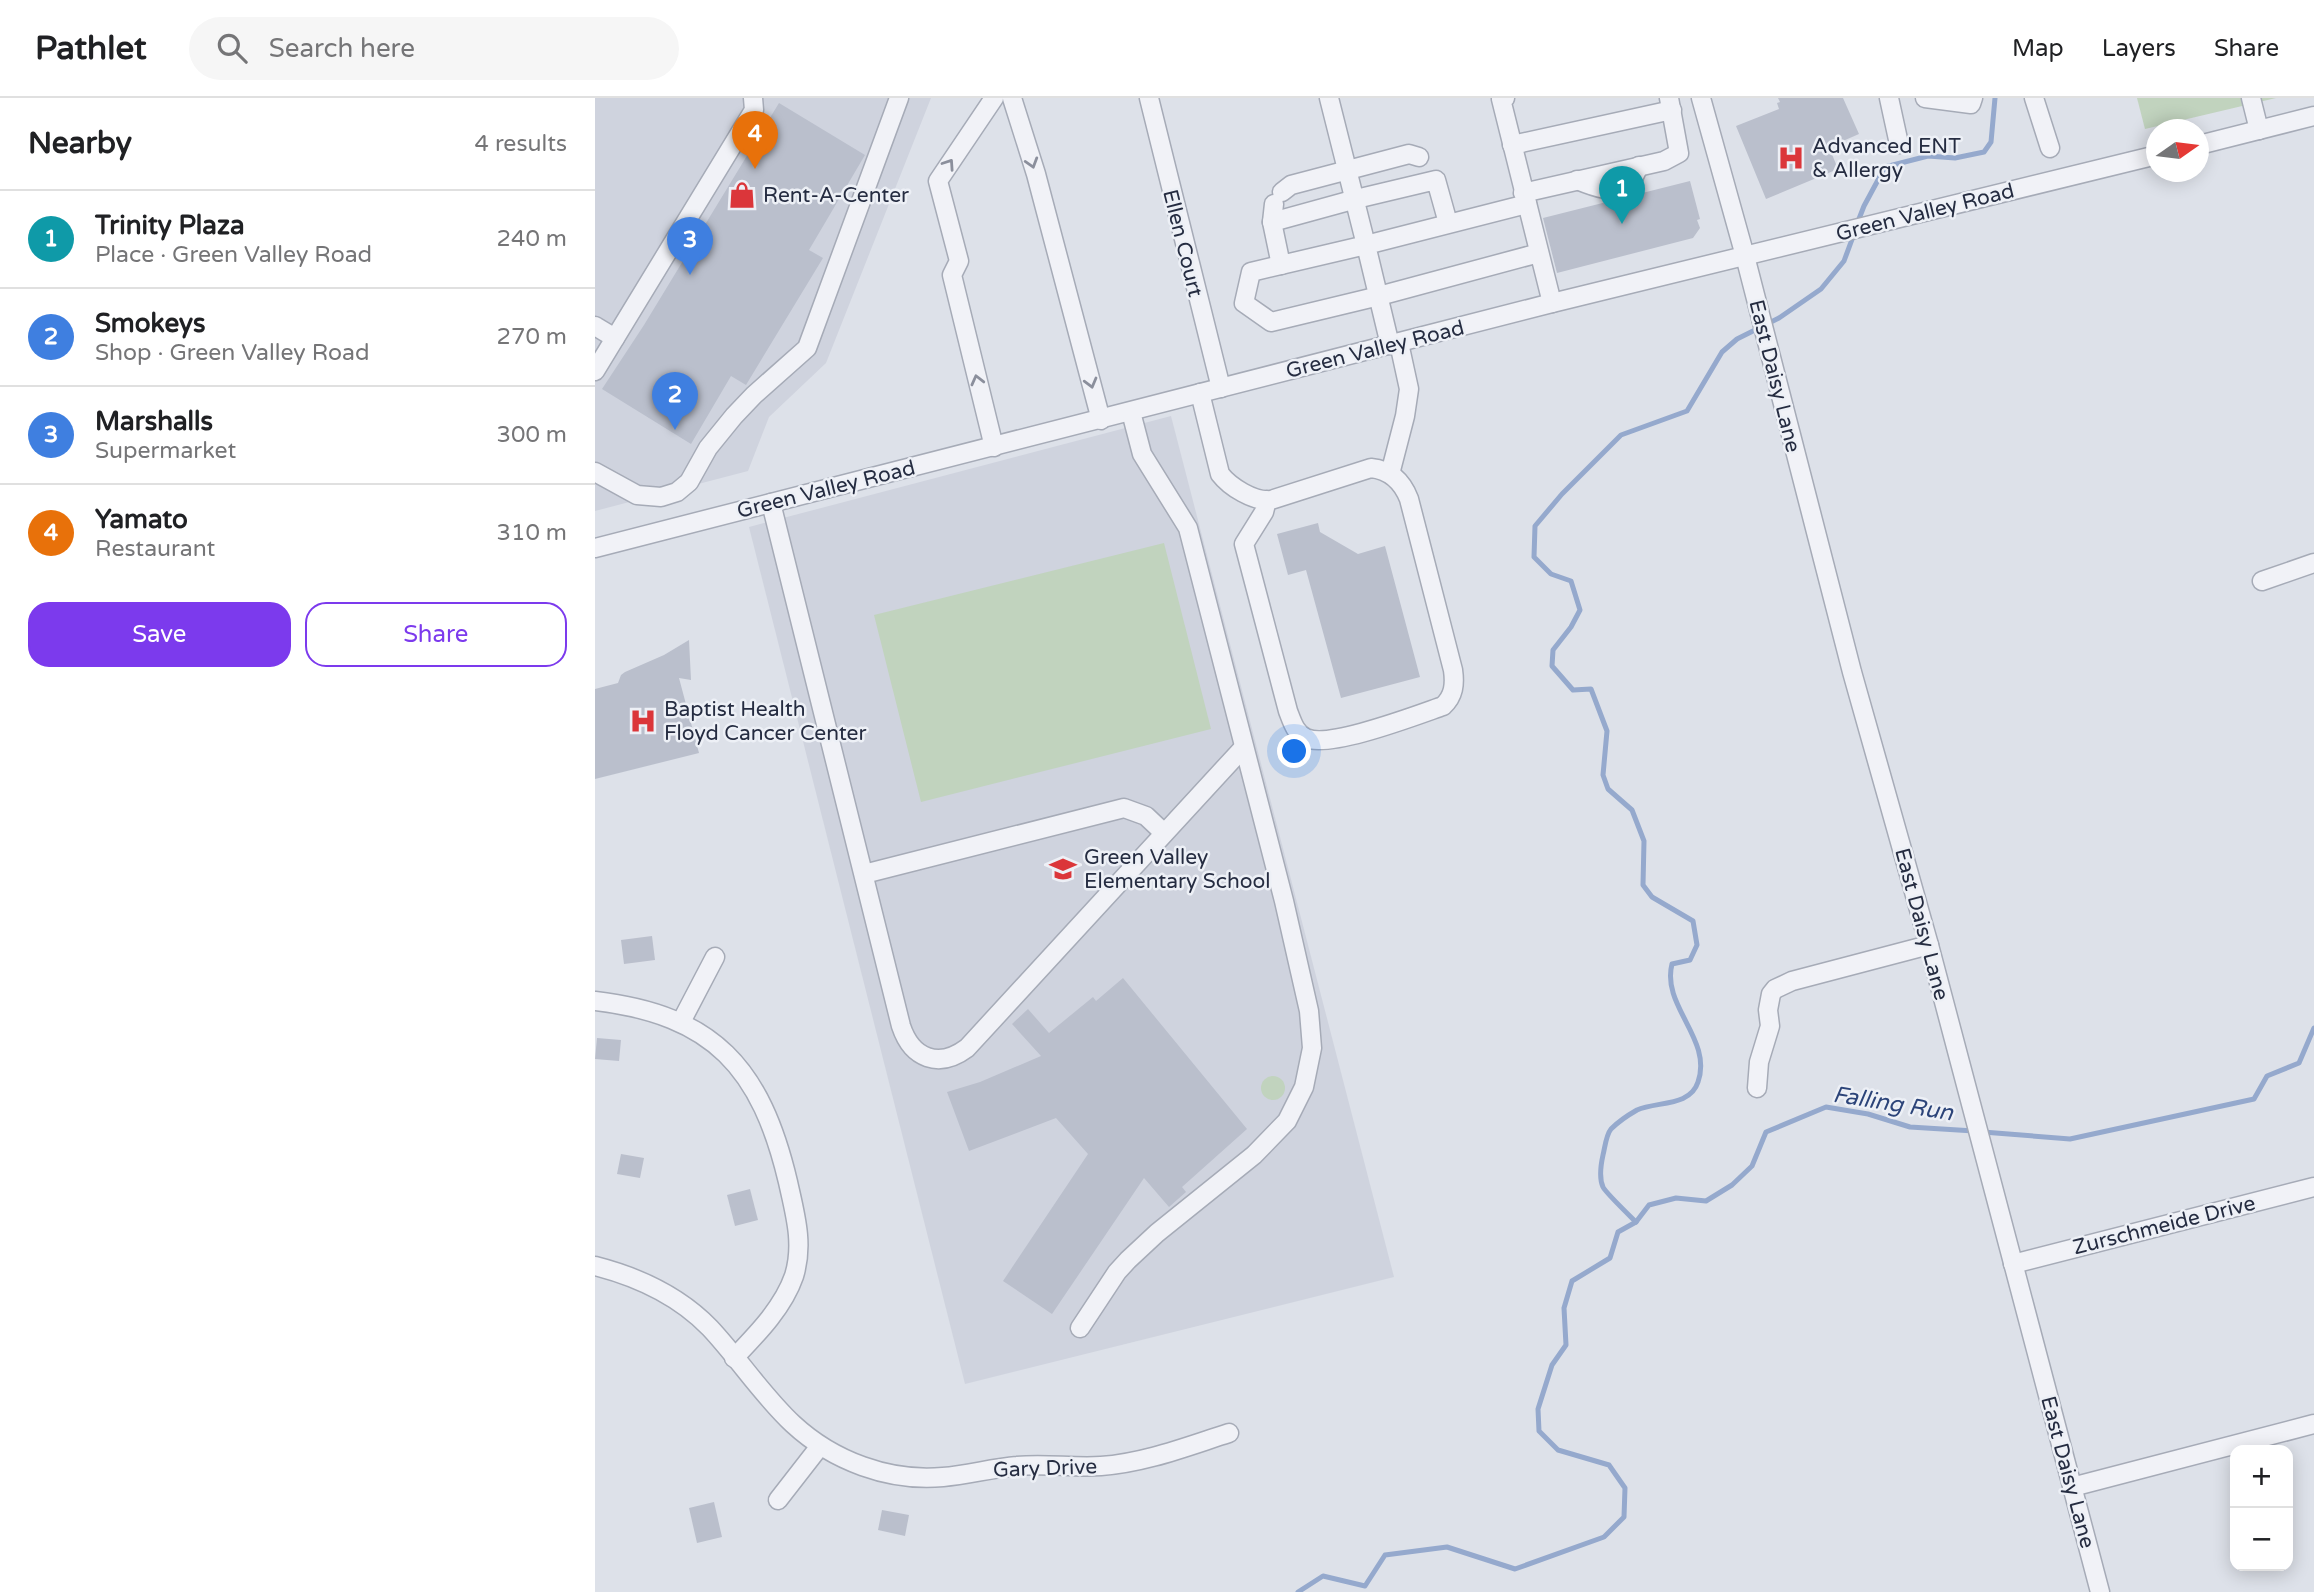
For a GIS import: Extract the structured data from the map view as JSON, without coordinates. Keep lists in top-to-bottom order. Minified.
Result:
{"streets":{"street":["Green Valley Road","Ellen Court","East Daisy Lane","Zurschmeide Drive","Gary Drive"]},"crossings":[["Green Valley Road","Ellen Court"],["Green Valley Road","East Daisy Lane"],["East Daisy Lane","Zurschmeide Drive"]],"water":["Falling Run"],"places":{"hospital":["Advanced ENT & Allergy","Baptist Health Floyd Cancer Center"],"shop":["Rent-A-Center"],"school or university":["Green Valley Elementary School"]},"north":"right","page":{"header":"Pathlet","search":"Search here","nav":["Map","Layers","Share"],"heading":["Nearby","4 results"],"pins":["4","1","3","2"],"list":[{"mark":"1","name":"Trinity Plaza","note":"Place · Green Valley Road","value":"240 m"},{"mark":"2","name":"Smokeys","note":"Shop · Green Valley Road","value":"270 m"},{"mark":"3","name":"Marshalls","note":"Supermarket","value":"300 m"},{"mark":"4","name":"Yamato","note":"Restaurant","value":"310 m"}],"buttons":["Save","Share"],"map_buttons":["+","−"]}}
